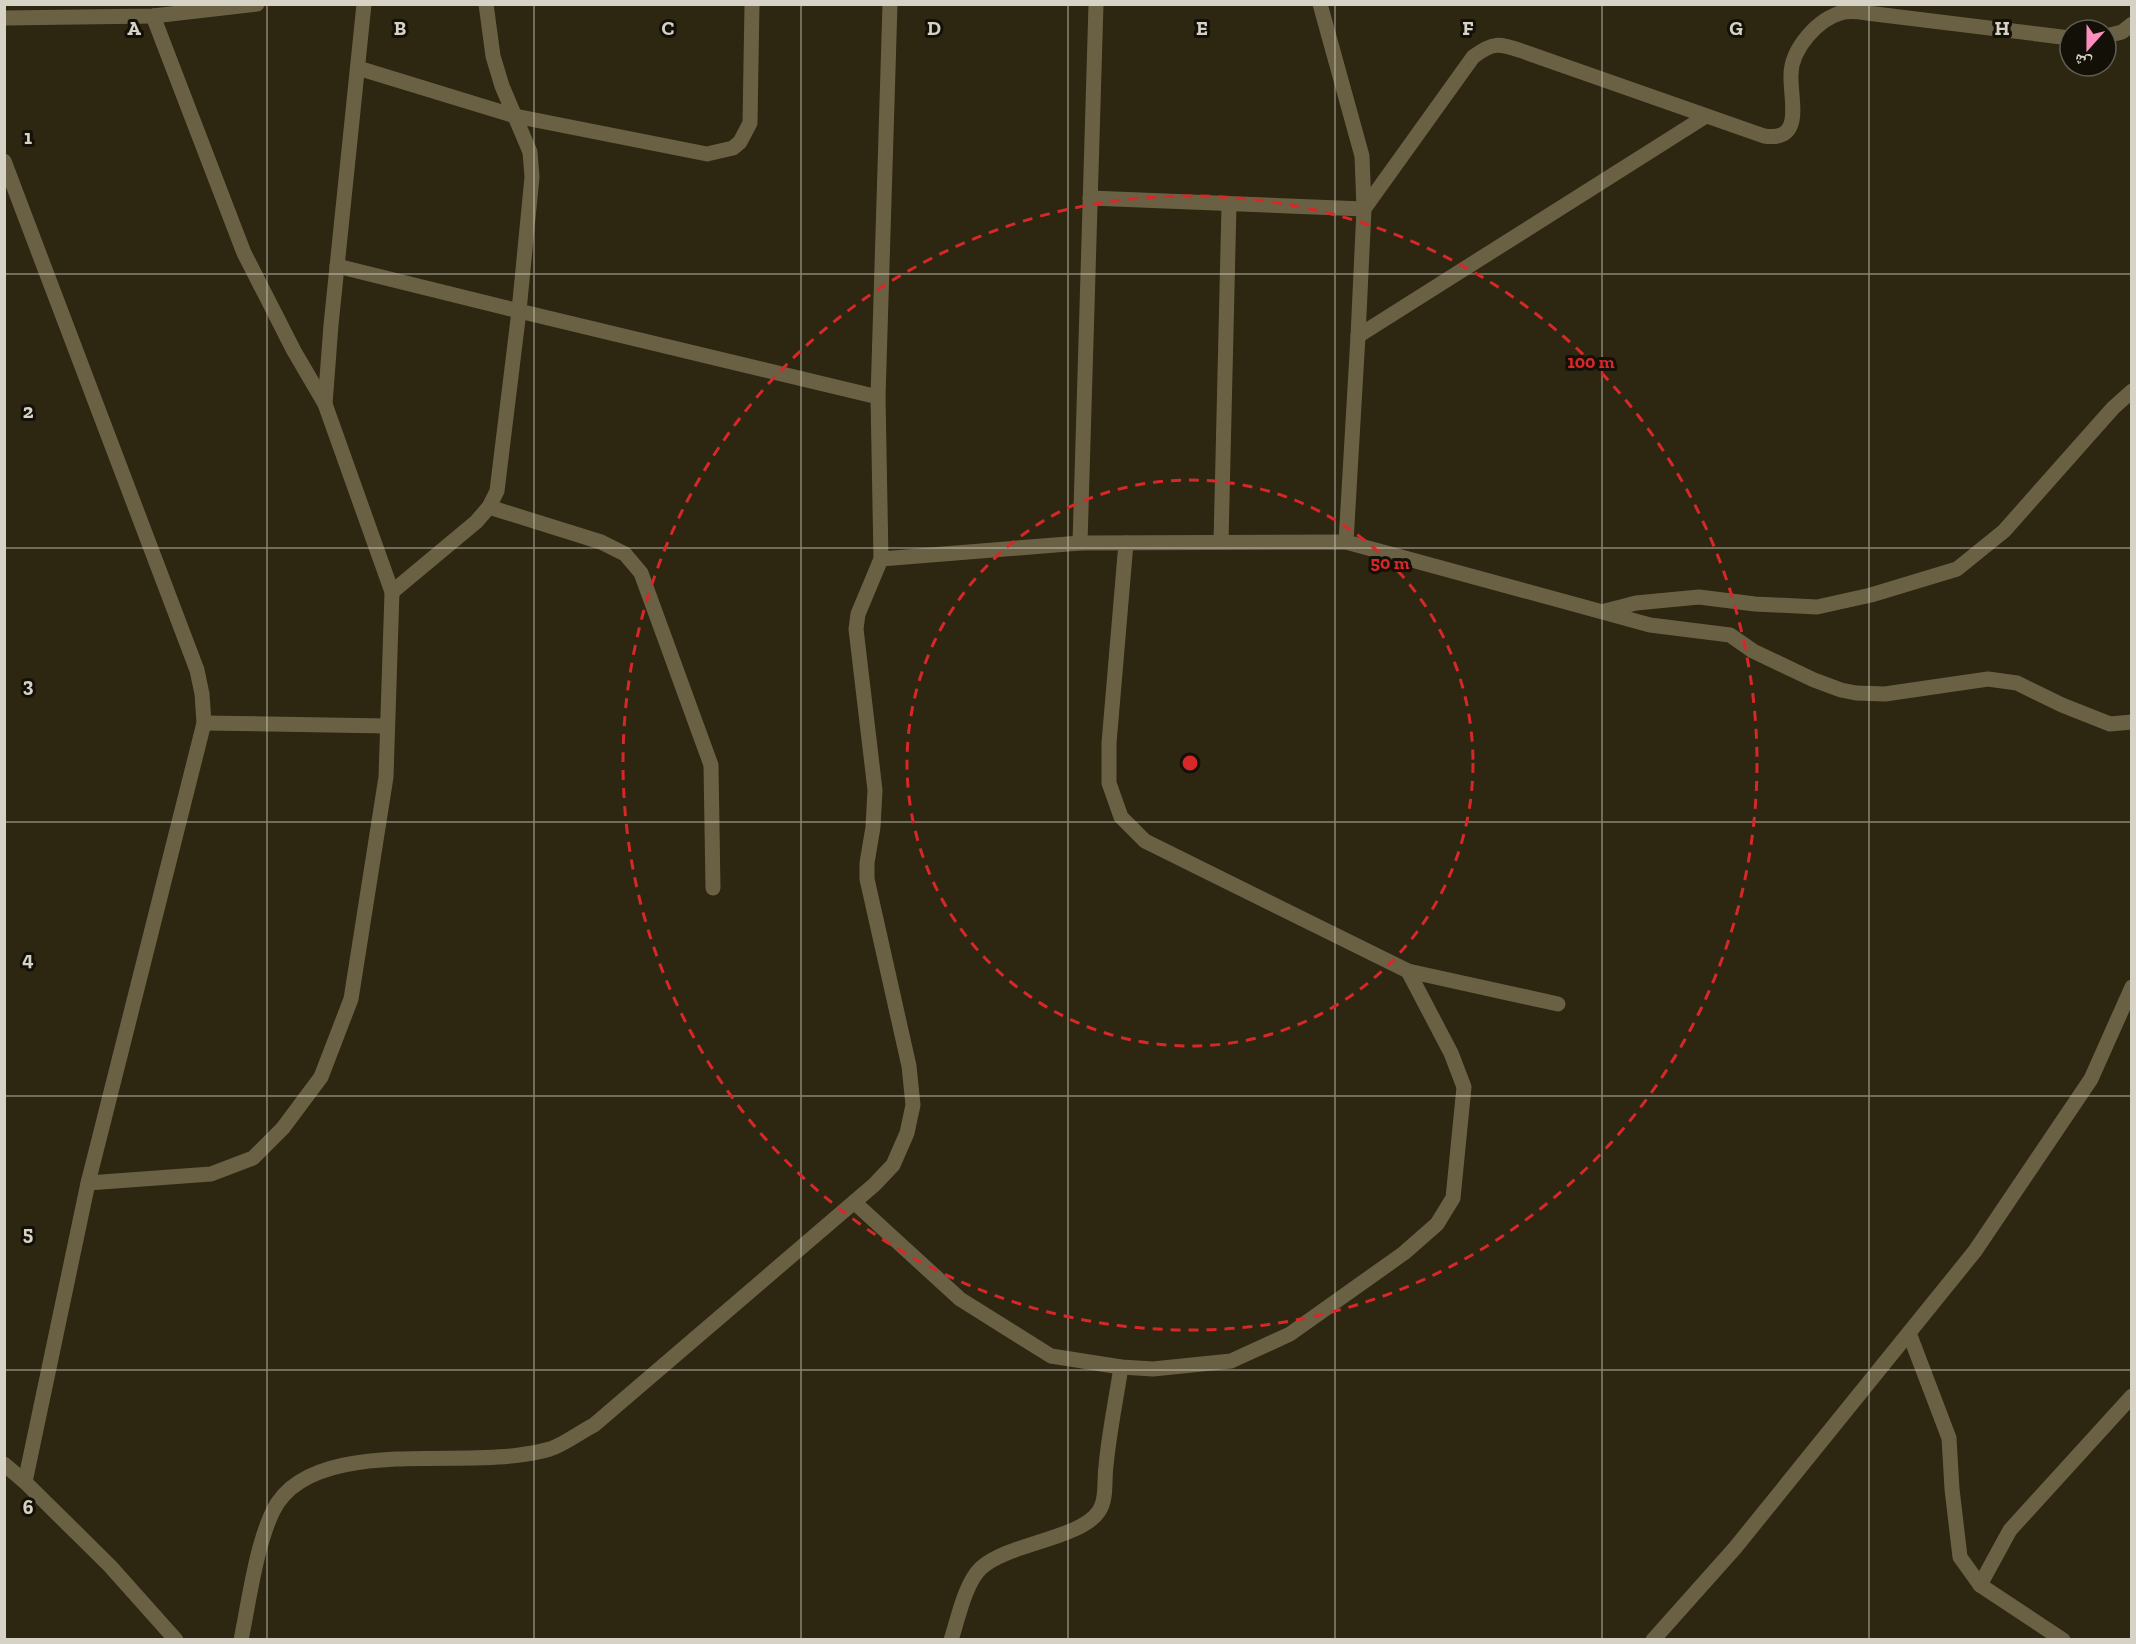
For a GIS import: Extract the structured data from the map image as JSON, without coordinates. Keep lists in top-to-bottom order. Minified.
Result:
{"north":"bottom","grid":{"columns":["A","B","C","D","E","F","G","H"],"rows":["1","2","3","4","5","6"]},"rings":["100 m","50 m"]}
